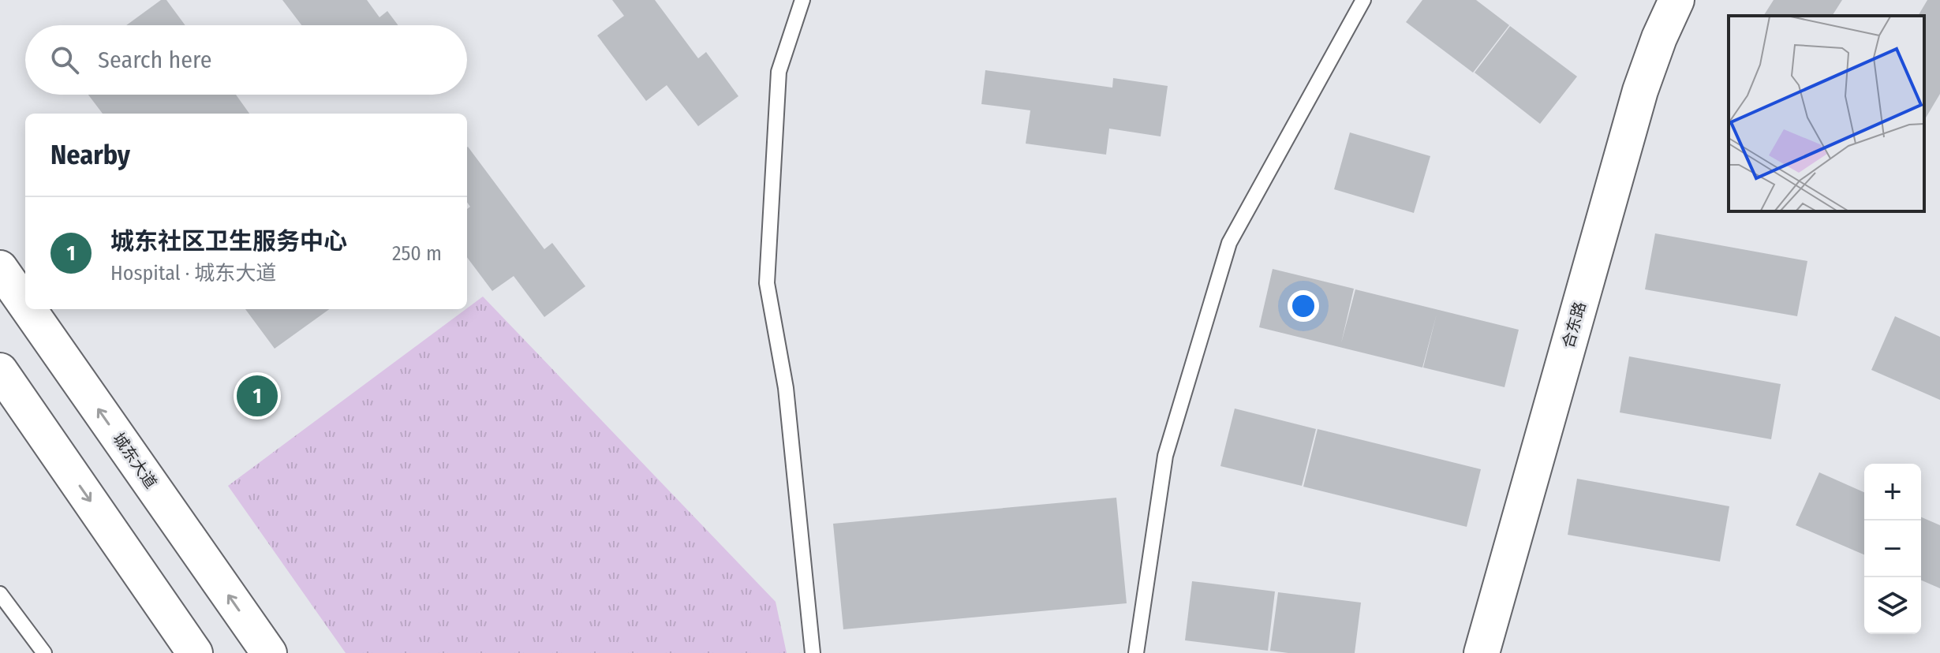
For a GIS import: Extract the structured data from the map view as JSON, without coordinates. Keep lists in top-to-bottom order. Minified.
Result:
{"streets":{"main road":["合东路","城东大道"]},"page":{"search":"Search here","heading":"Nearby","list":[{"mark":"1","name":"城东社区卫生服务中心","note":"Hospital · 城东大道","value":"250 m"}],"pins":"1","map_buttons":["+","−"]}}
